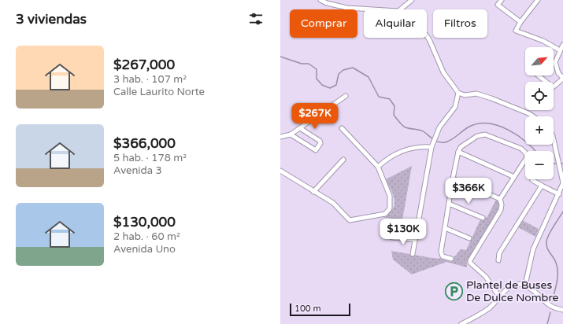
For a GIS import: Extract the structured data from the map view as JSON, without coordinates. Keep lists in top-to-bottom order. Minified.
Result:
{"places":{"parking":["Plantel de Buses De Dulce Nombre"]},"scale_bar":"100 m","north":"top right","page":{"heading":"3 viviendas","chip":["Comprar","Alquilar","Filtros"],"list":[{"name":"$267,000","note":"3 hab. · 107 m² · Calle Laurito Norte"},{"name":"$366,000","note":"5 hab. · 178 m² · Avenida 3"},{"name":"$130,000","note":"2 hab. · 60 m² · Avenida Uno"}],"map_buttons":["+","−"],"price":["$267K","$366K","$130K"],"scale":"100 m"}}
